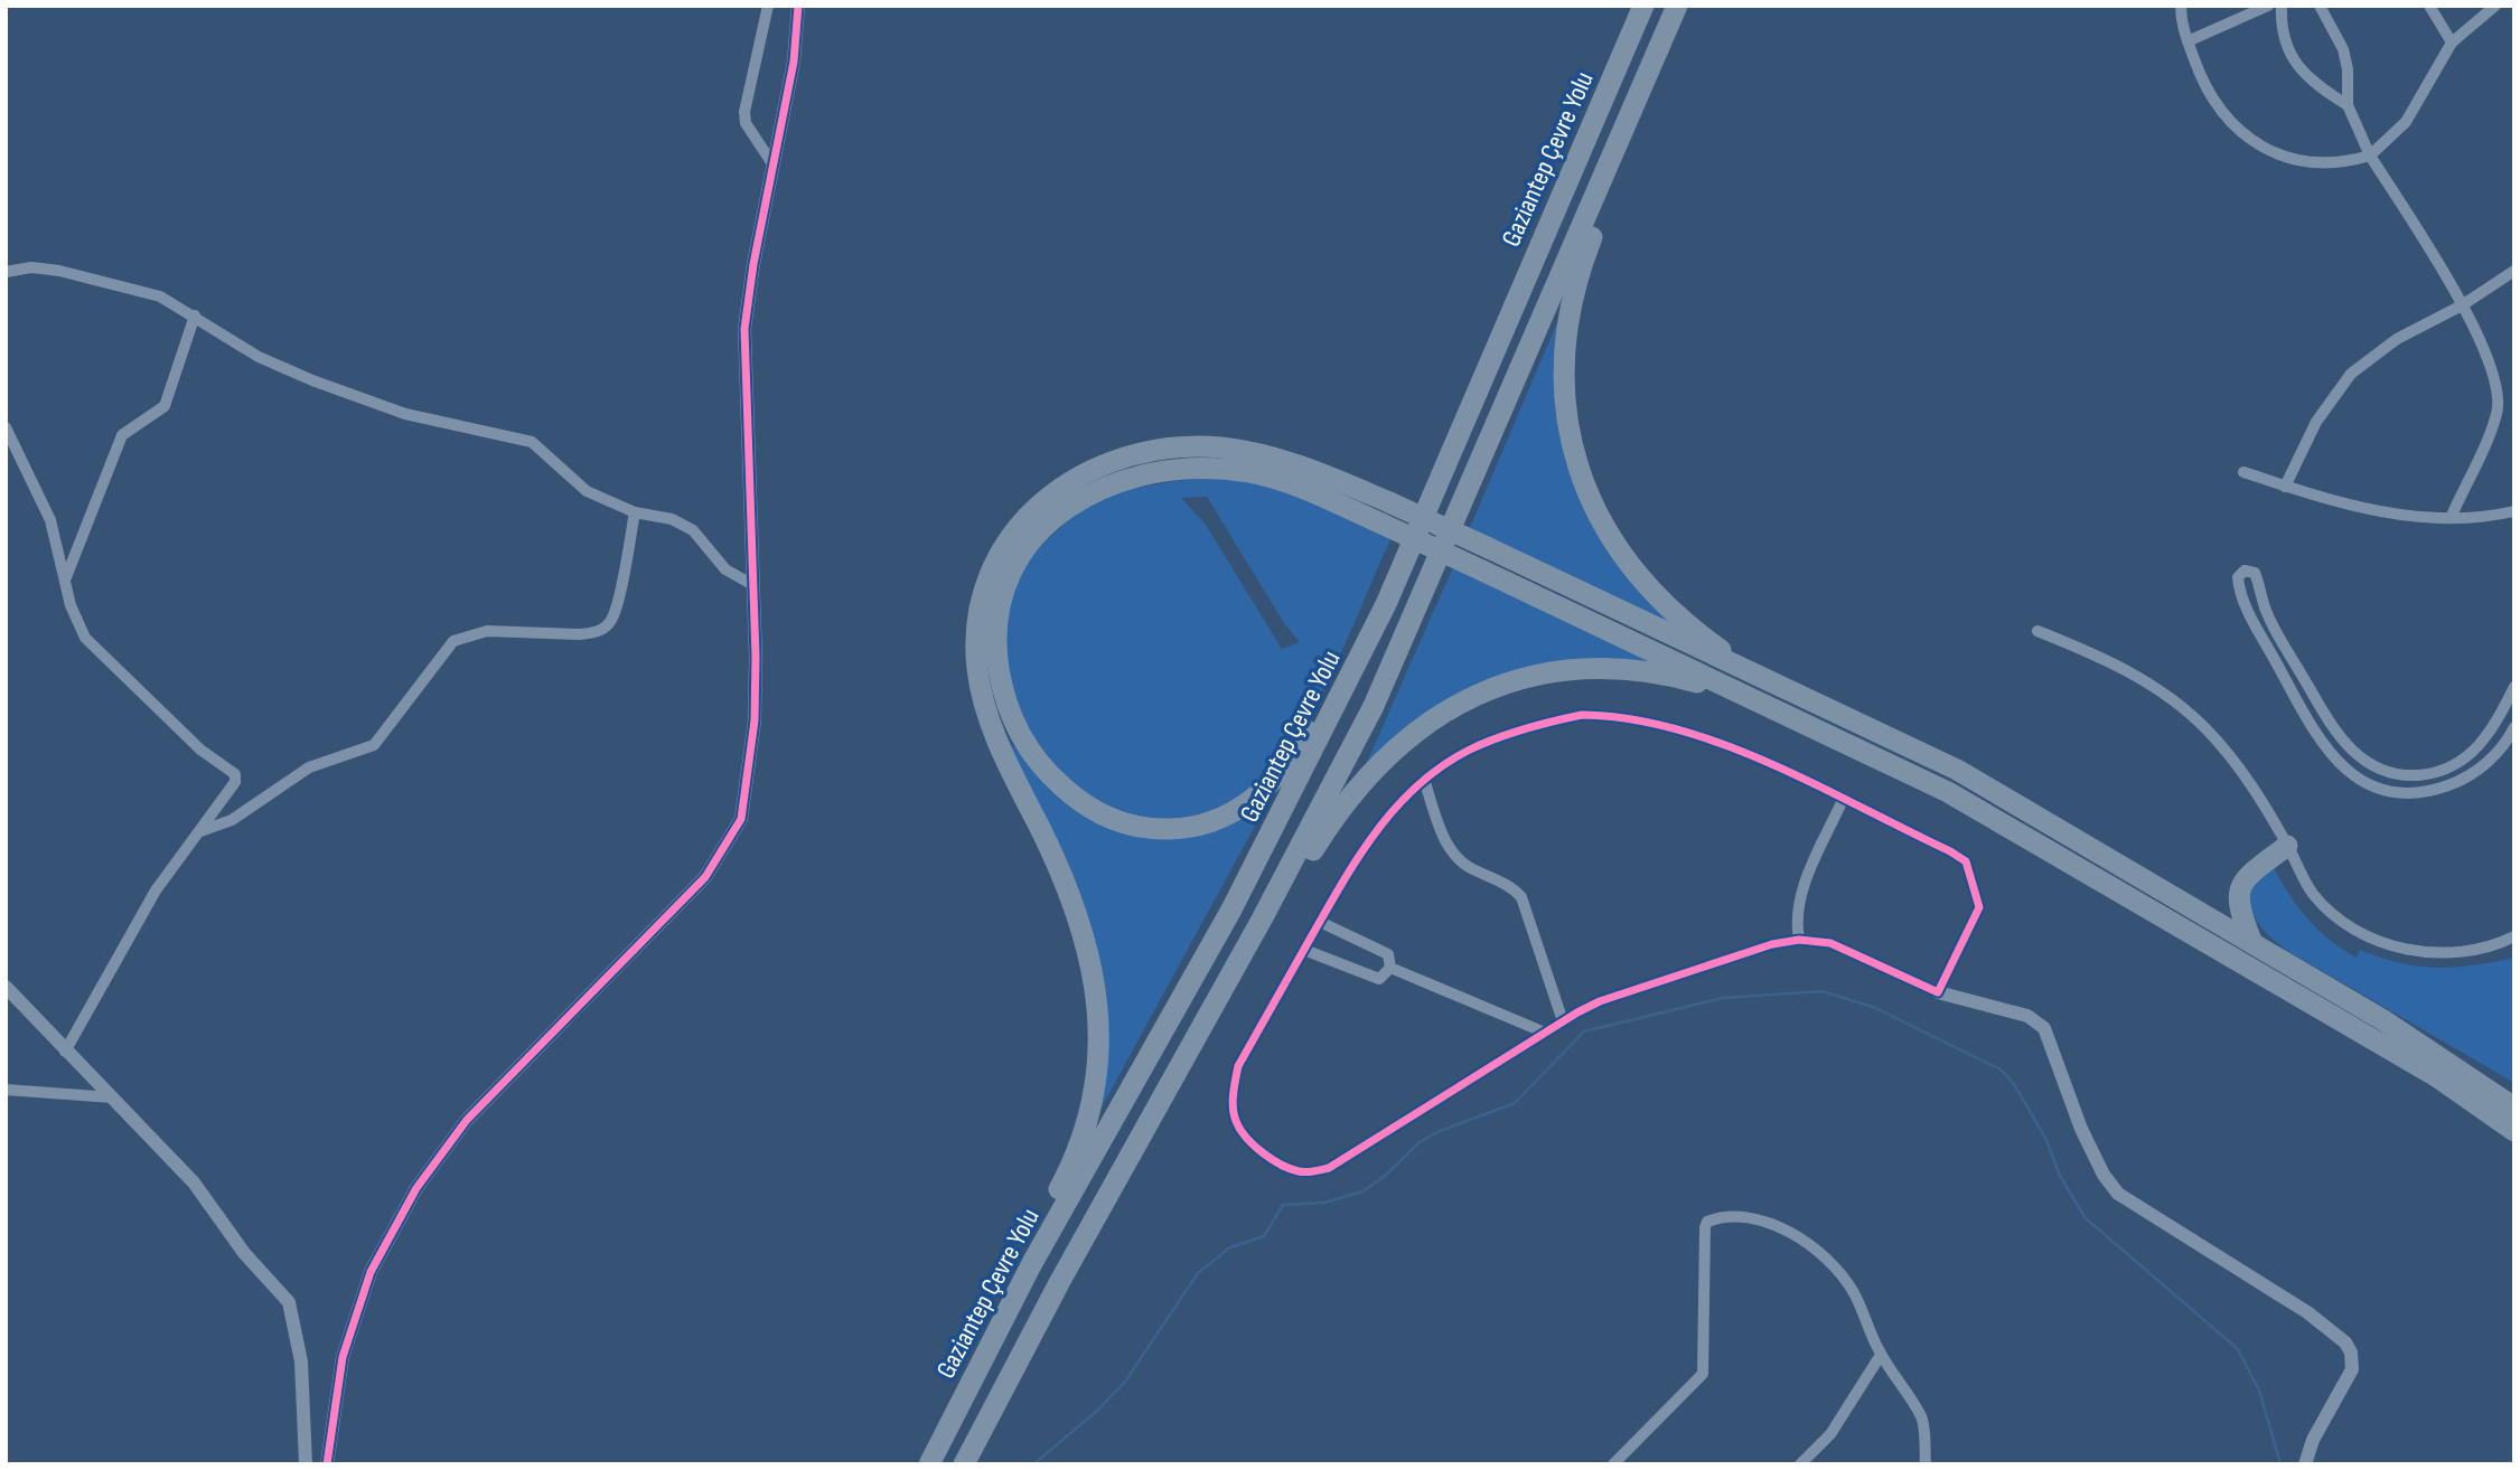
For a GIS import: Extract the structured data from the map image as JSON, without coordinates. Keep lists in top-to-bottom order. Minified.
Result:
{"streets":{"highway":["Gaziantep Çevre Yolu"]}}
